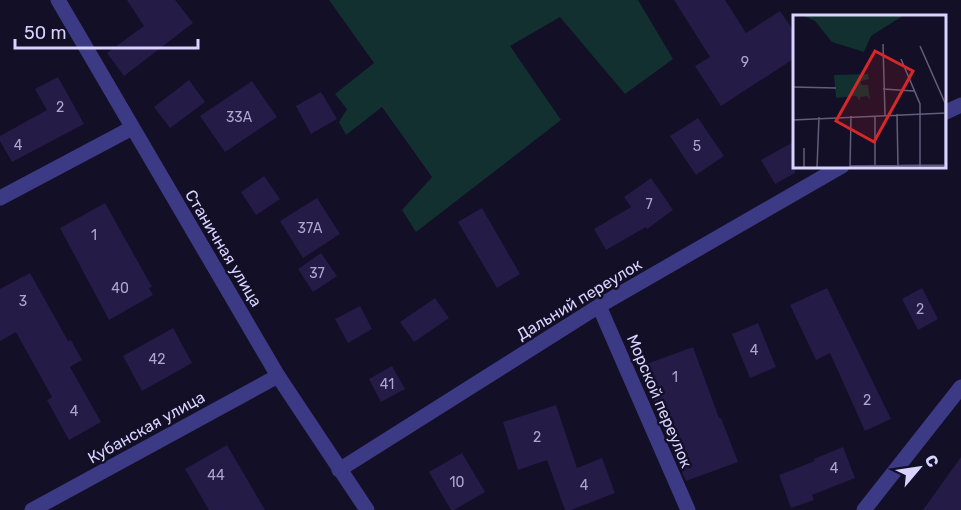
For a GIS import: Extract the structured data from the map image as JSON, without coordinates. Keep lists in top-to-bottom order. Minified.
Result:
{"streets":{"street":["Станичная улица","Дальний переулок","Морской переулок","Кубанская улица"]},"crossings":[["Станичная улица","Дальний переулок"],["Станичная улица","Кубанская улица"],["Дальний переулок","Морской переулок"]],"house_numbers":["9","2","33А","4","5","7","37А","1","37","40","3","2","4","42","1","41","2","4","2","4","44","10","4"],"scale_bar":"50 m","north":"top right"}
